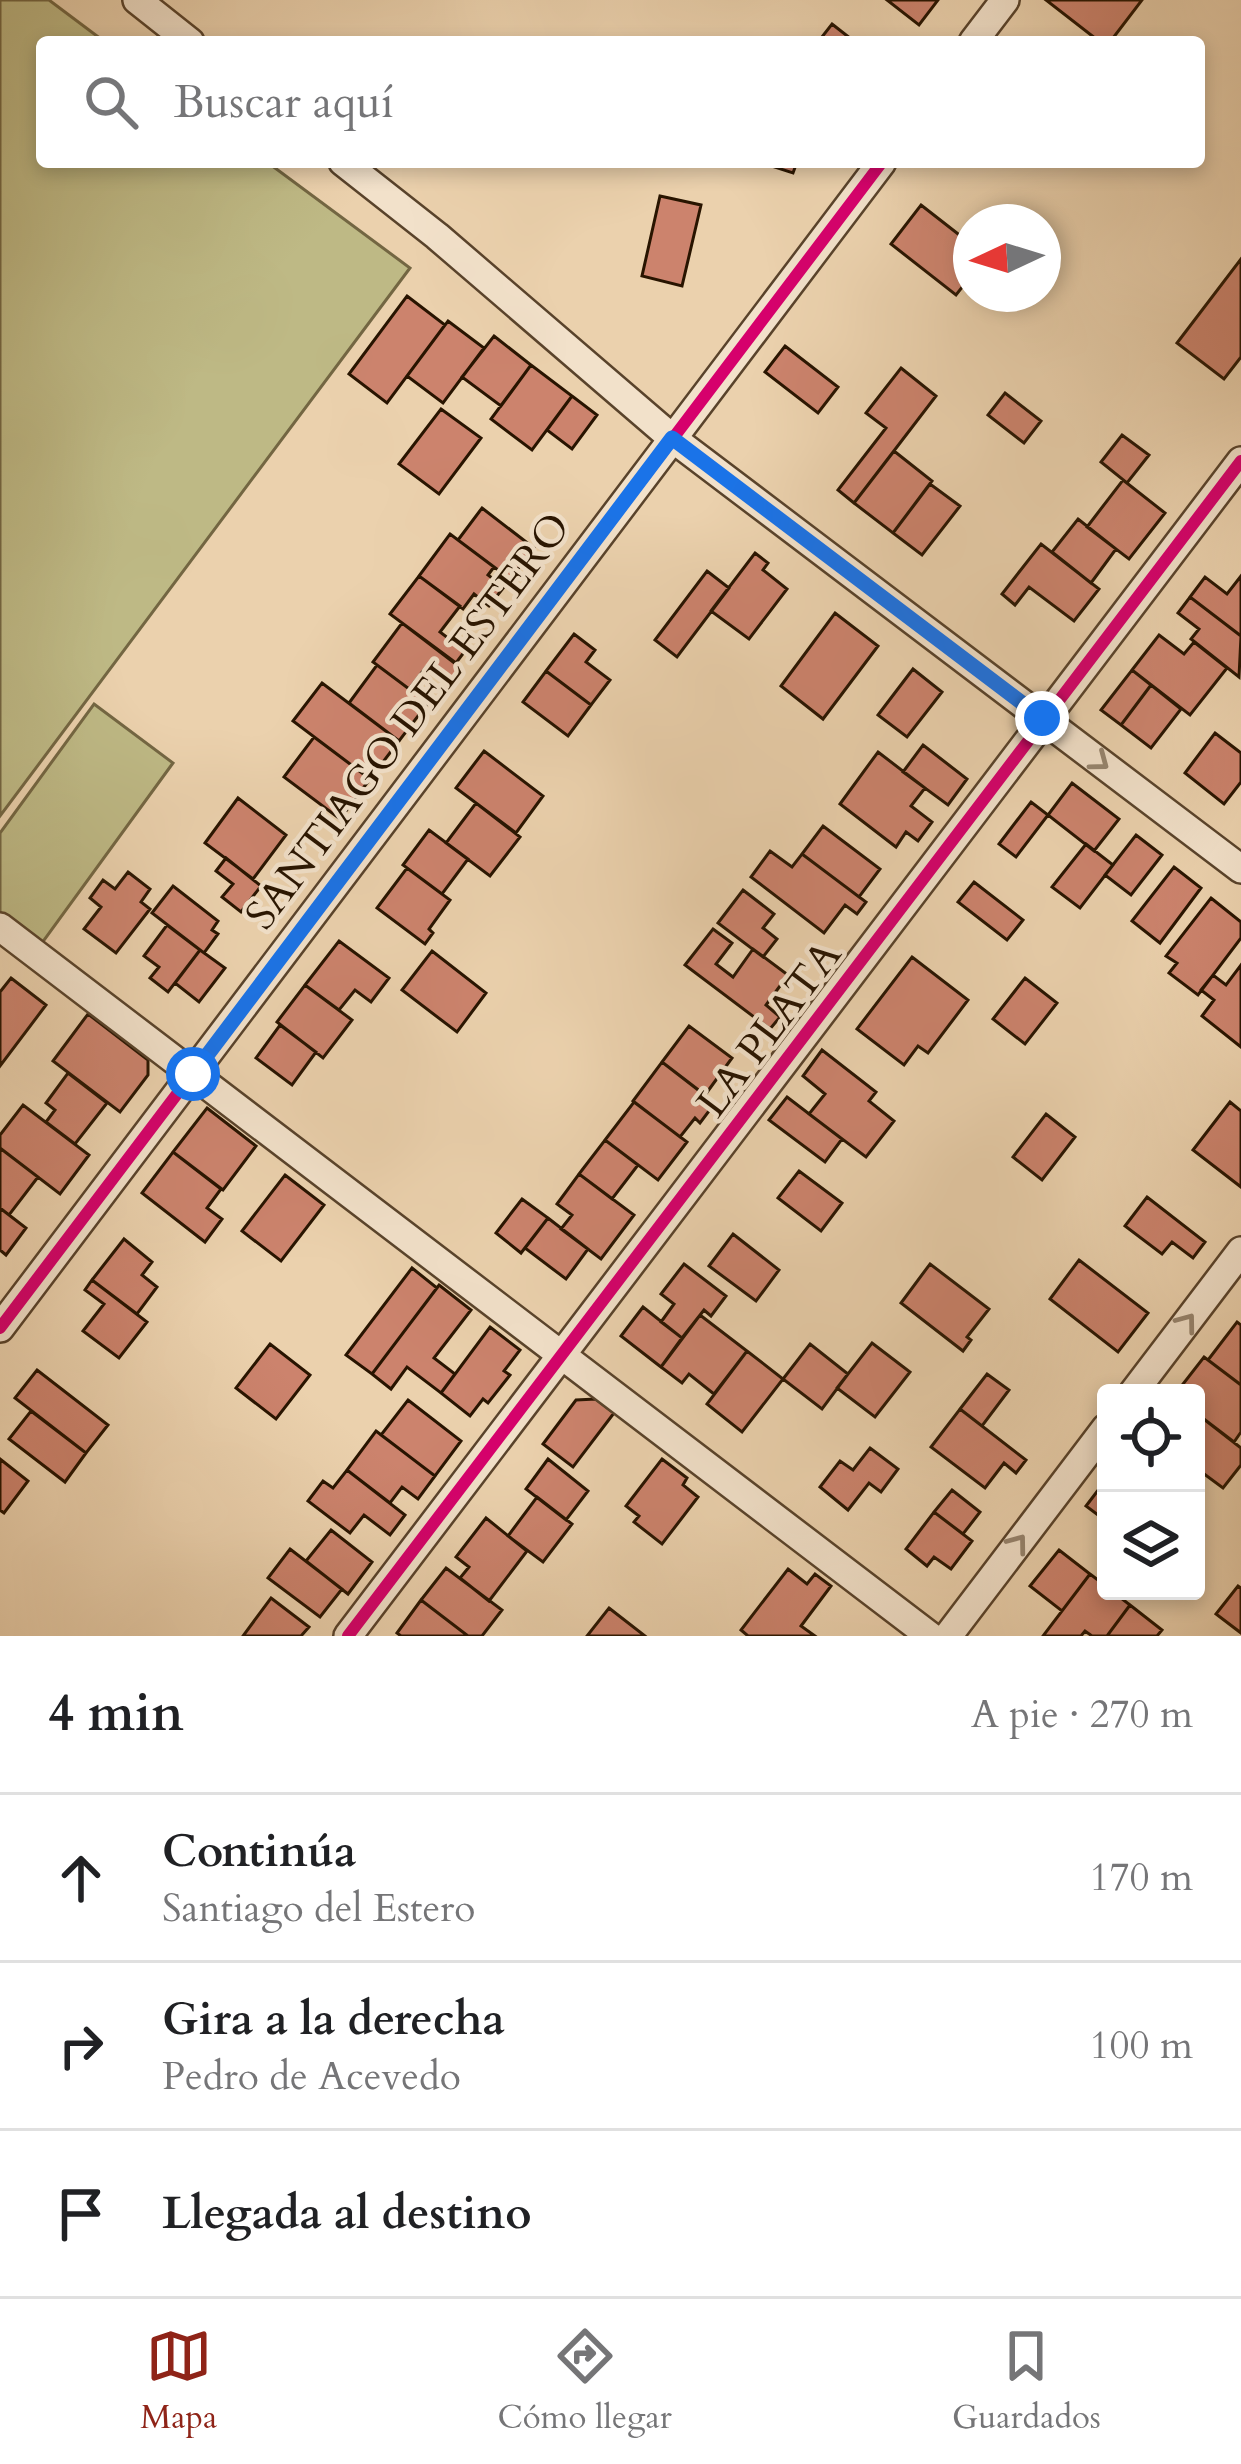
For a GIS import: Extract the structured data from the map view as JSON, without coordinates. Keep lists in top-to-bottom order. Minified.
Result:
{"streets":{"street":["SANTIAGO DEL ESTERO","LA PLATA"]},"north":"left","page":{"search":"Buscar aquí","heading":["4 min","A pie · 270 m"],"list":[["Continúa","Santiago del Estero","170 m"],["Gira a la derecha","Pedro de Acevedo","100 m"],"Llegada al destino"],"nav":["Mapa","Cómo llegar","Guardados"]}}
